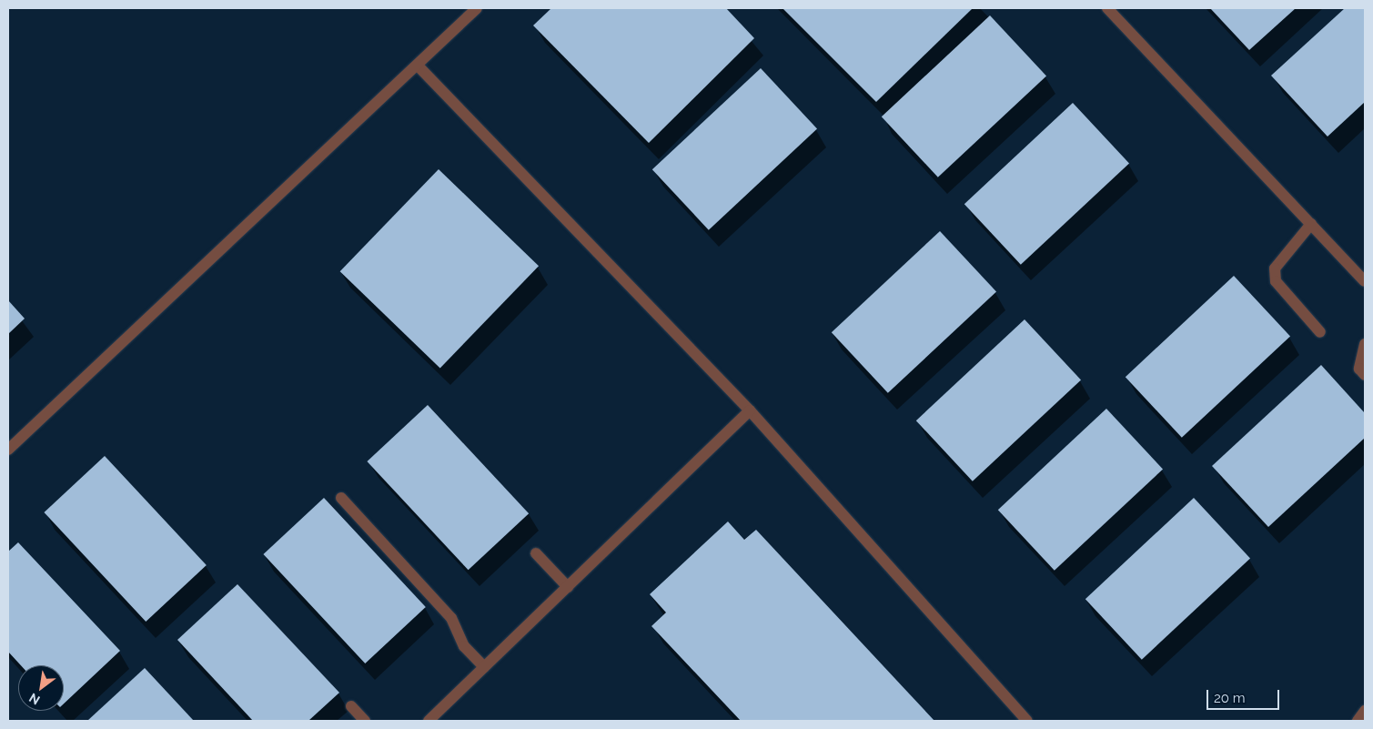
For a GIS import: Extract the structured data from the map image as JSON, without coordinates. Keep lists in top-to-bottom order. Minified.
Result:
{"scale_bar":"20 m","north":"bottom left"}
